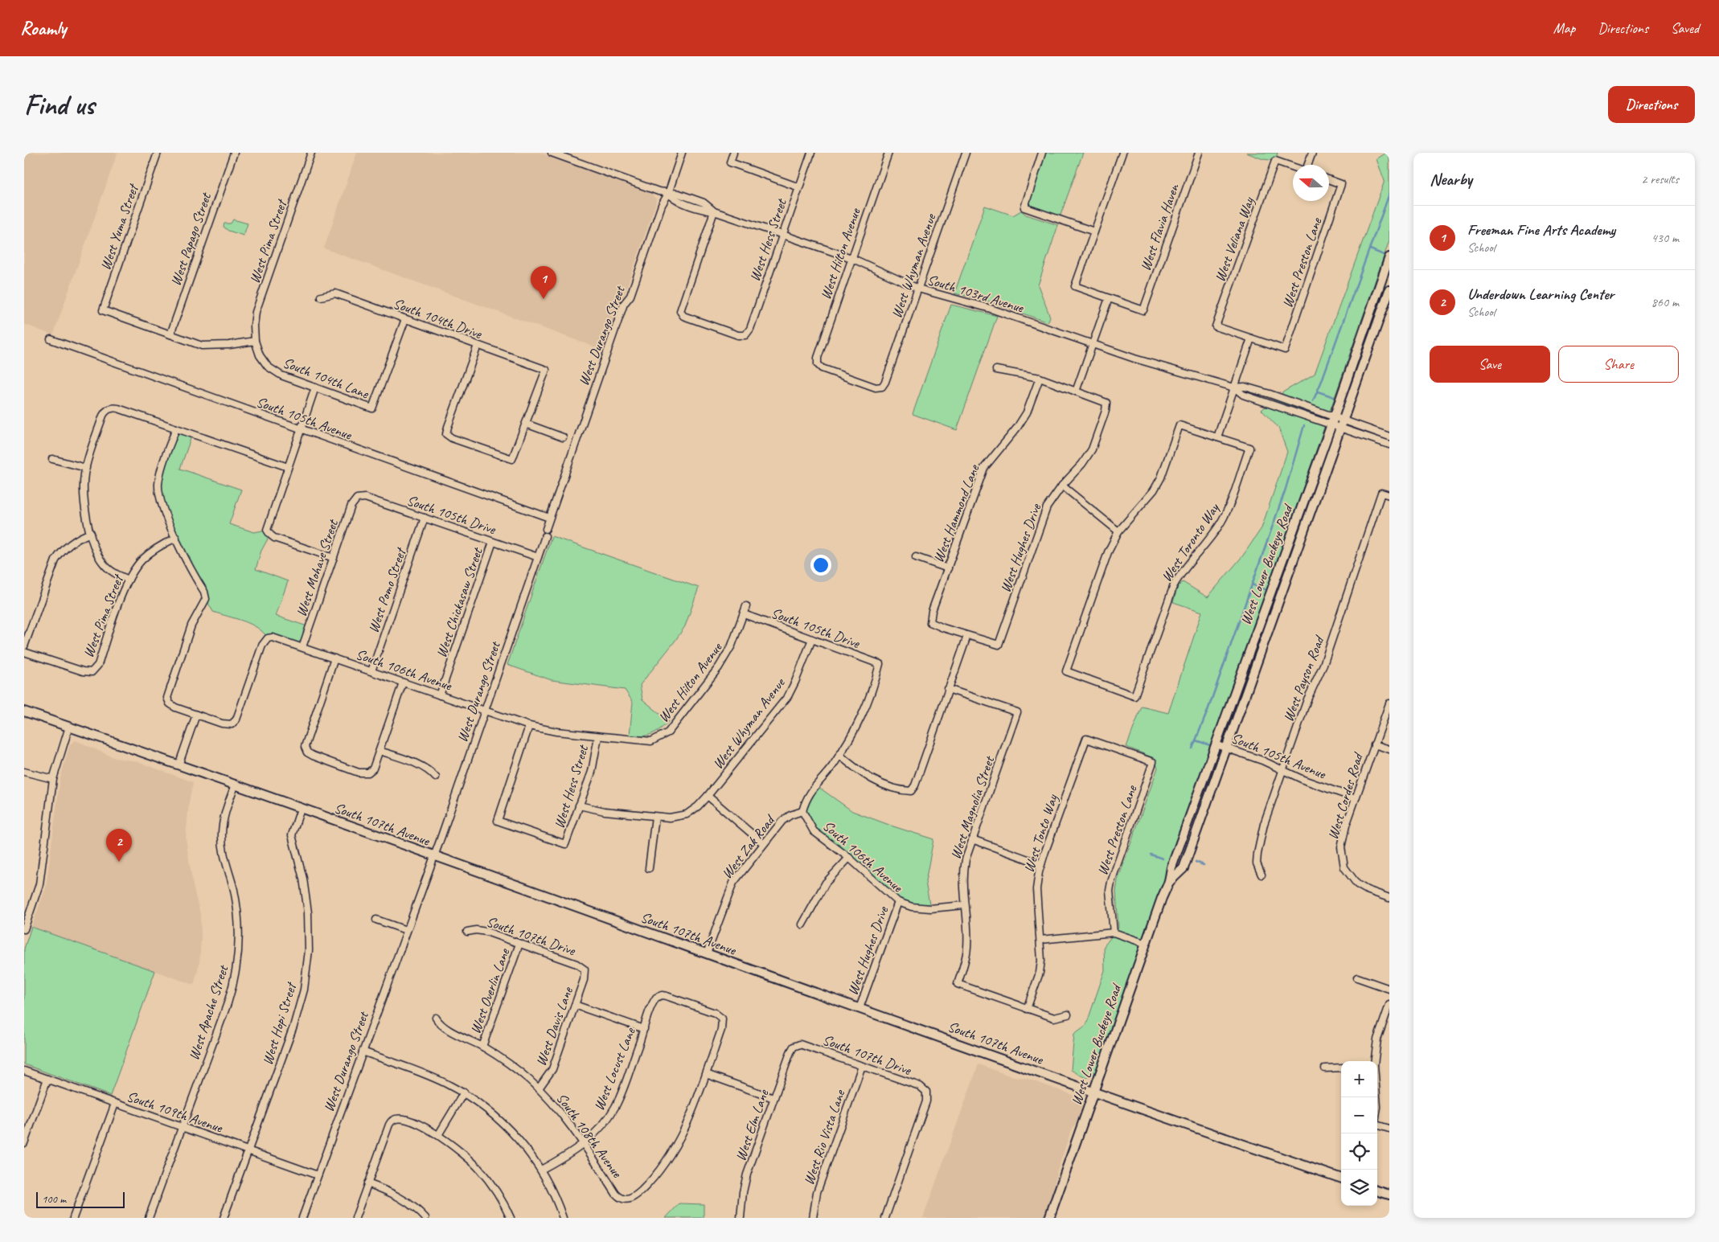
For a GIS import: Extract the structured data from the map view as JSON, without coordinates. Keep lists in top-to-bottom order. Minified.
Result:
{"streets":{"main road":["West Lower Buckeye Road","South 107th Avenue"],"street":["West Yuma Street","West Flavia Haven","West Papago Street","West Veliana Way","West Hess Street","West Pima Street","West Hilton Avenue","West Preston Lane","West Whyman Avenue","South 103rd Avenue","South 104th Drive","West Durango Street","South 104th Lane","South 105th Avenue","West Hammond Lane","South 105th Drive","West Toronto Way","West Hughes Drive","West Mohave Street","West Pomo Street","West Chickasaw Street","South 106th Avenue","West Payson Road","West Cordes Road","West Magnolia Street","West Tonto Way","West Zak Road","South 107th Drive","West Overlin Lane","West Apache Street","West Hopi Street","West Davis Lane","West Locust Lane","South 109th Avenue","West Elm Lane","South 108th Avenue","West Rio Vista Lane"]},"crossings":[["West Yuma Street","West Papago Street"],["West Veliana Way","West Preston Lane"],["West Hess Street","West Whyman Avenue"],["West Hess Street","South 103rd Avenue"],["West Hess Street","South 106th Avenue"],["West Pima Street","South 104th Lane"],["West Hilton Avenue","West Whyman Avenue"],["West Hilton Avenue","South 103rd Avenue"],["West Hilton Avenue","South 105th Drive"],["West Hilton Avenue","South 106th Avenue"],["West Preston Lane","West Tonto Way"],["West Whyman Avenue","South 103rd Avenue"],["West Whyman Avenue","South 105th Drive"],["South 103rd Avenue","West Durango Street"],["South 103rd Avenue","West Lower Buckeye Road"],["South 104th Drive","South 104th Lane"],["West Durango Street","South 105th Avenue"],["West Durango Street","South 105th Drive"],["West Durango Street","South 106th Avenue"],["West Durango Street","South 107th Avenue"],["West Durango Street","South 109th Avenue"],["South 105th Avenue","West Lower Buckeye Road"],["South 105th Avenue","West Payson Road"],["South 105th Avenue","West Cordes Road"],["West Hammond Lane","West Hughes Drive"],["South 105th Drive","West Mohave Street"],["South 105th Drive","West Pomo Street"],["South 105th Drive","West Chickasaw Street"],["West Hughes Drive","South 106th Avenue"],["West Hughes Drive","South 107th Avenue"],["West Lower Buckeye Road","South 107th Avenue"],["West Mohave Street","South 106th Avenue"],["West Pomo Street","South 106th Avenue"],["West Chickasaw Street","South 106th Avenue"],["South 106th Avenue","West Magnolia Street"],["South 106th Avenue","West Zak Road"],["West Magnolia Street","West Tonto Way"],["South 107th Avenue","West Zak Road"],["South 107th Avenue","West Apache Street"],["South 107th Avenue","West Hopi Street"],["South 107th Drive","West Overlin Lane"],["South 107th Drive","West Davis Lane"],["South 107th Drive","West Elm Lane"],["South 107th Drive","West Rio Vista Lane"],["West Overlin Lane","South 108th Avenue"],["West Apache Street","South 109th Avenue"],["West Hopi Street","South 109th Avenue"],["West Davis Lane","South 108th Avenue"],["West Locust Lane","South 108th Avenue"]],"scale_bar":"100 m","north":"left","page":{"header":"Roamly","nav":["Map","Directions","Saved"],"buttons":["Directions",["Save","Share"]],"title":"Find us","heading":["Nearby","2 results"],"list":[{"mark":"1","name":"Freeman Fine Arts Academy","note":"School","value":"430 m"},{"mark":"2","name":"Underdown Learning Center","note":"School","value":"860 m"}],"pins":["1","2"],"map_buttons":["+","−"],"scale":"100 m"}}
